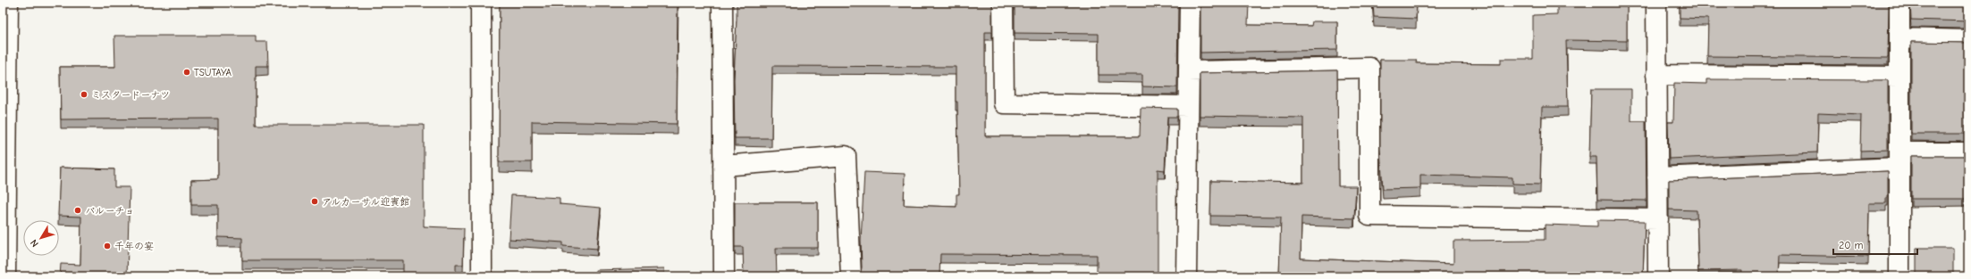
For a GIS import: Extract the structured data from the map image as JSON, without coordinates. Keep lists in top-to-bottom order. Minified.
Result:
{"places":["TSUTAYA","ミスタードーナツ","アルカーサル迎賓館","バルーチョ","千年の宴"],"scale_bar":"20 m","north":"bottom left"}
